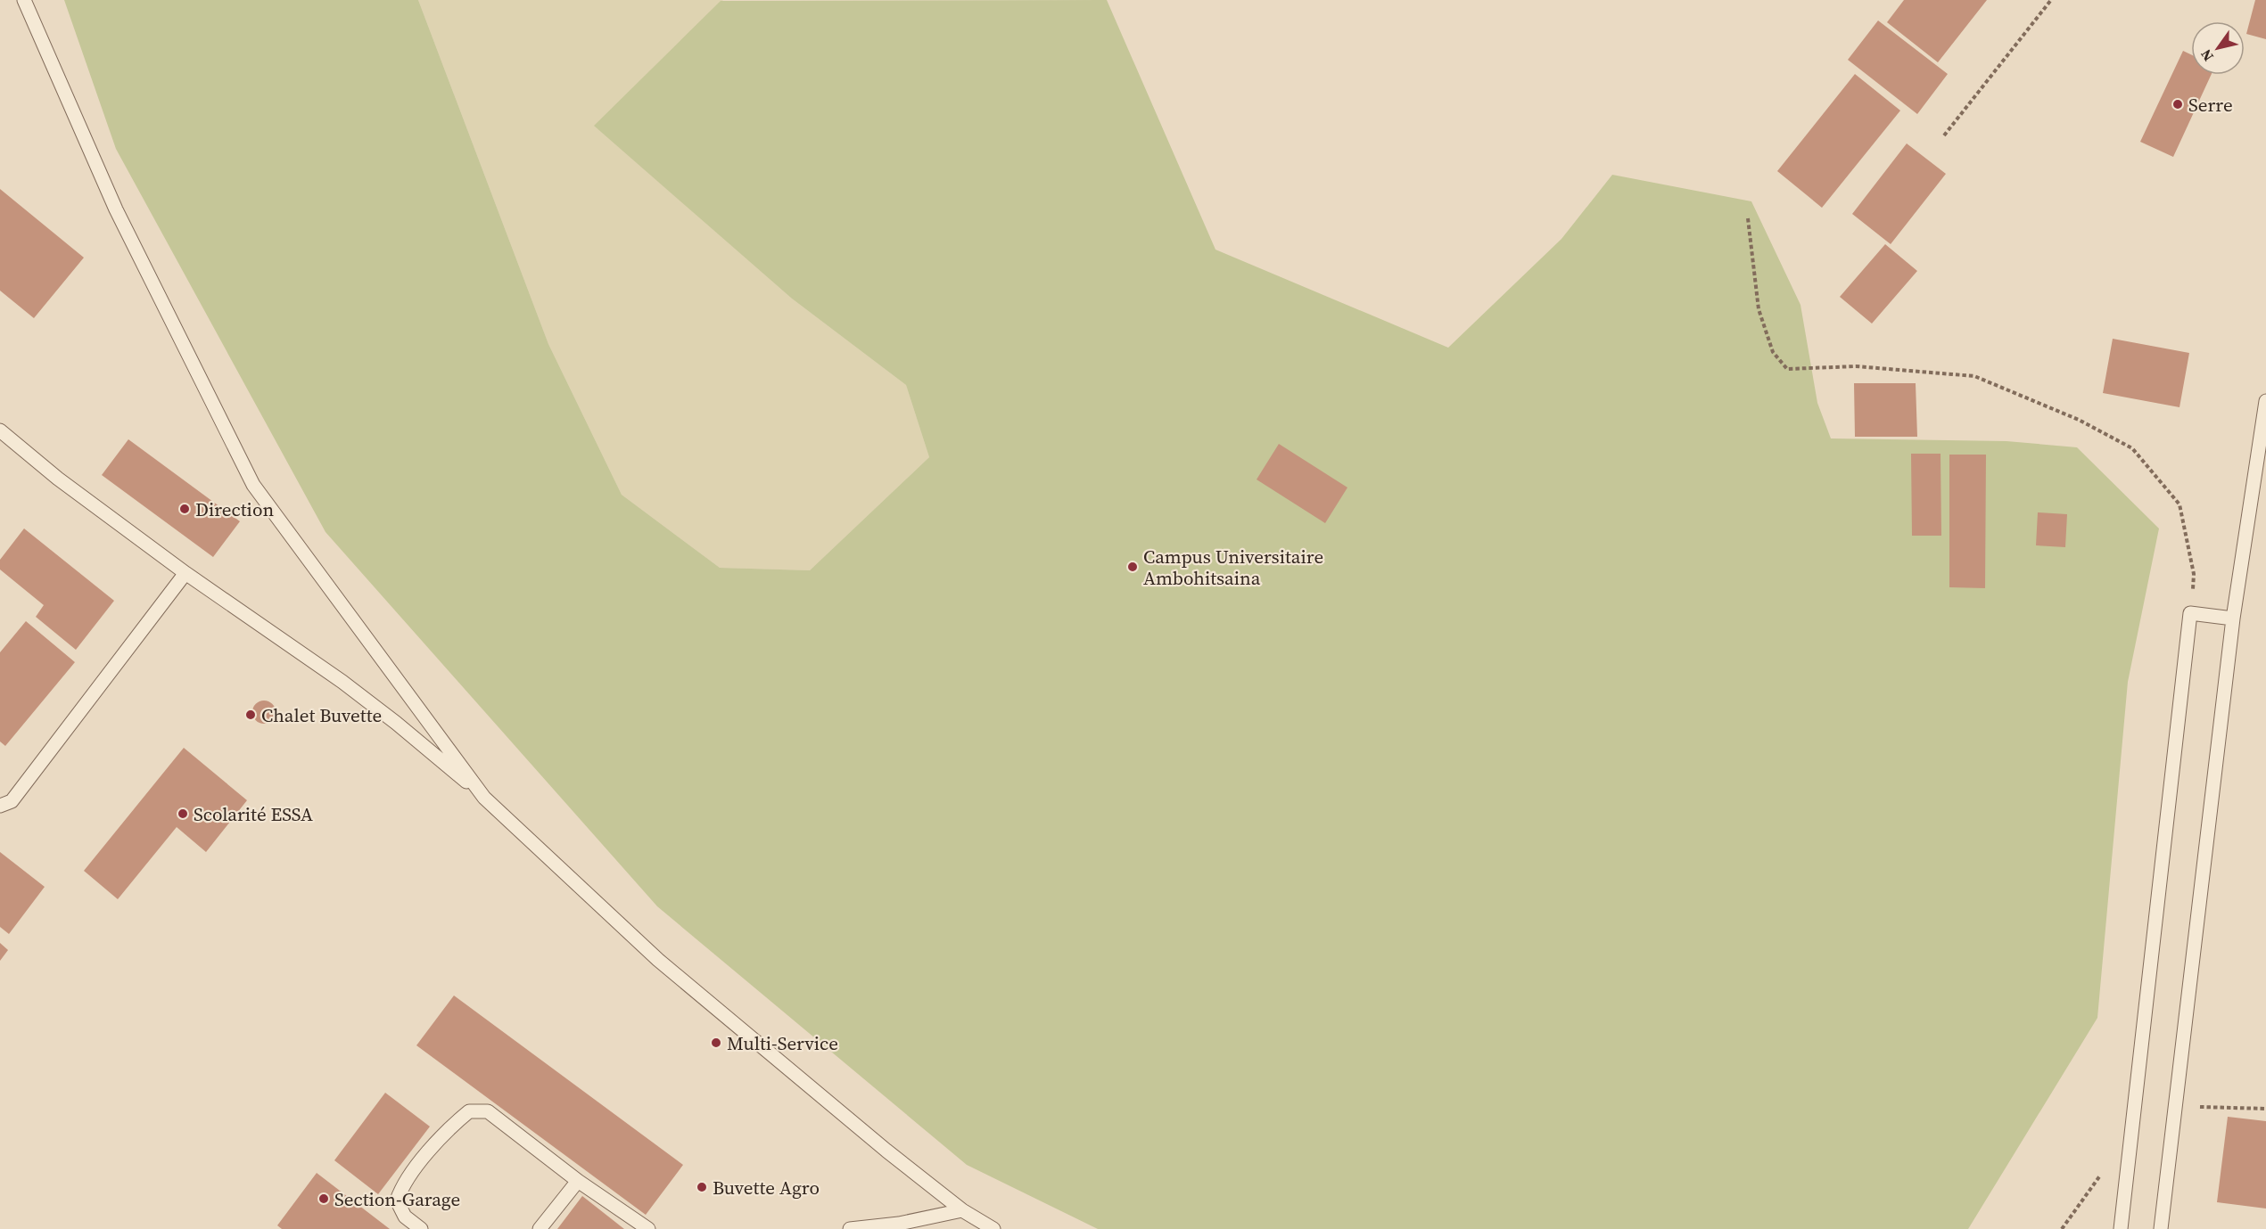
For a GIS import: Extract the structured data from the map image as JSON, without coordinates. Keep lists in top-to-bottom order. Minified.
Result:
{"places":["Serre","Direction","Campus Universitaire Ambohitsaina","Chalet Buvette","Scolarité ESSA","Multi-Service","Buvette Agro","Section-Garage"],"north":"bottom left"}
